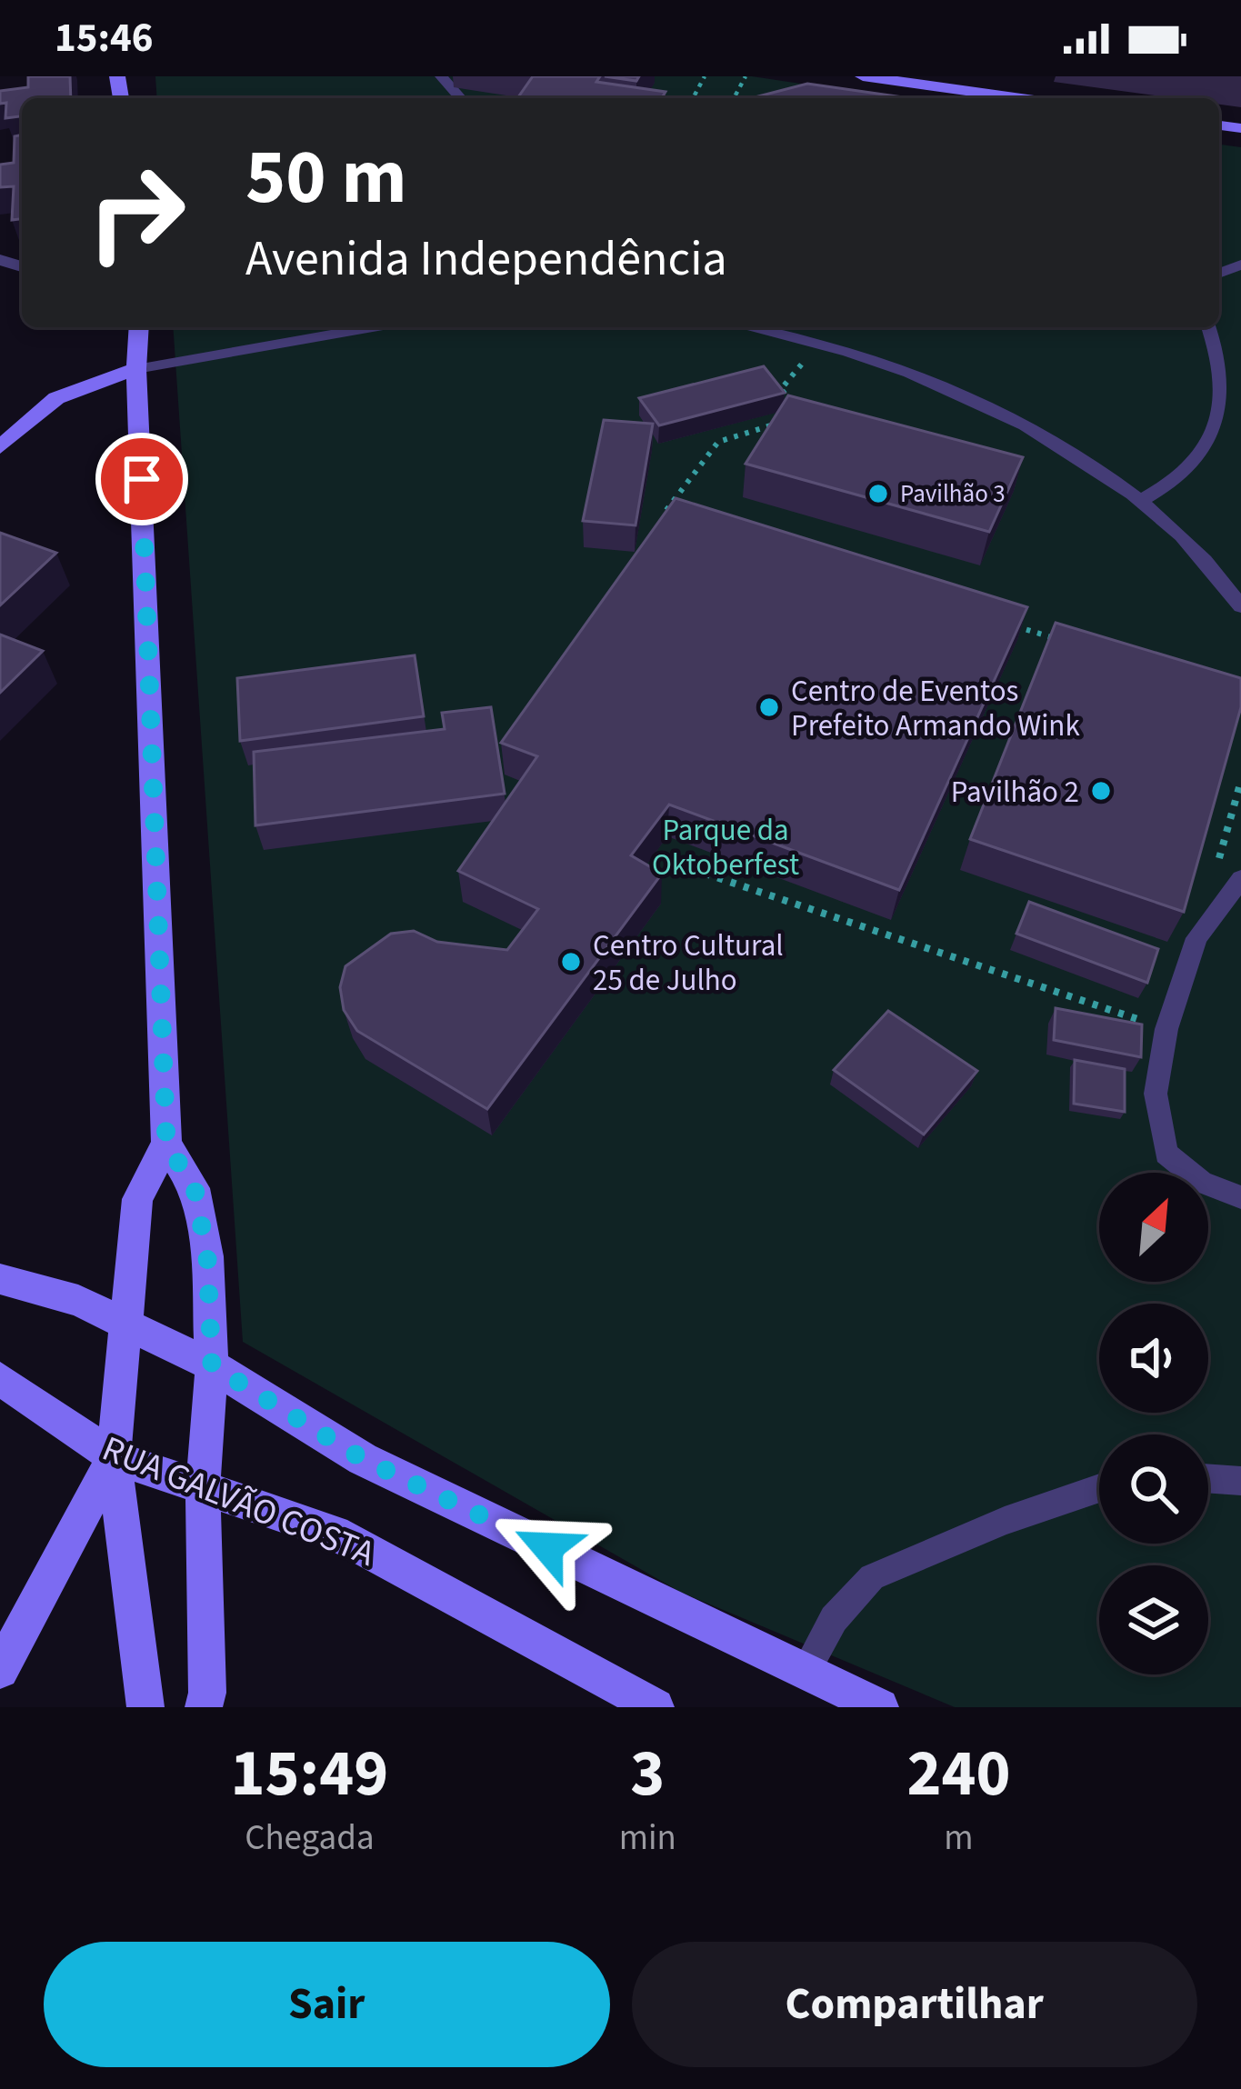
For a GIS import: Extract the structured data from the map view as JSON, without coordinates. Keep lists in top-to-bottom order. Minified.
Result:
{"streets":{"main road":["RUA GALVÃO COSTA"]},"parks":["Parque da Oktoberfest"],"places":["Pavilhão 3","Centro de Eventos Prefeito Armando Wink","Pavilhão 2","Centro Cultural 25 de Julho"],"north":"top right","page":{"status":"15:46","turn":["50 m","Avenida Independência"],"eta":["15:49","Chegada","3","min","240","m"],"buttons":["Sair","Compartilhar"]}}
